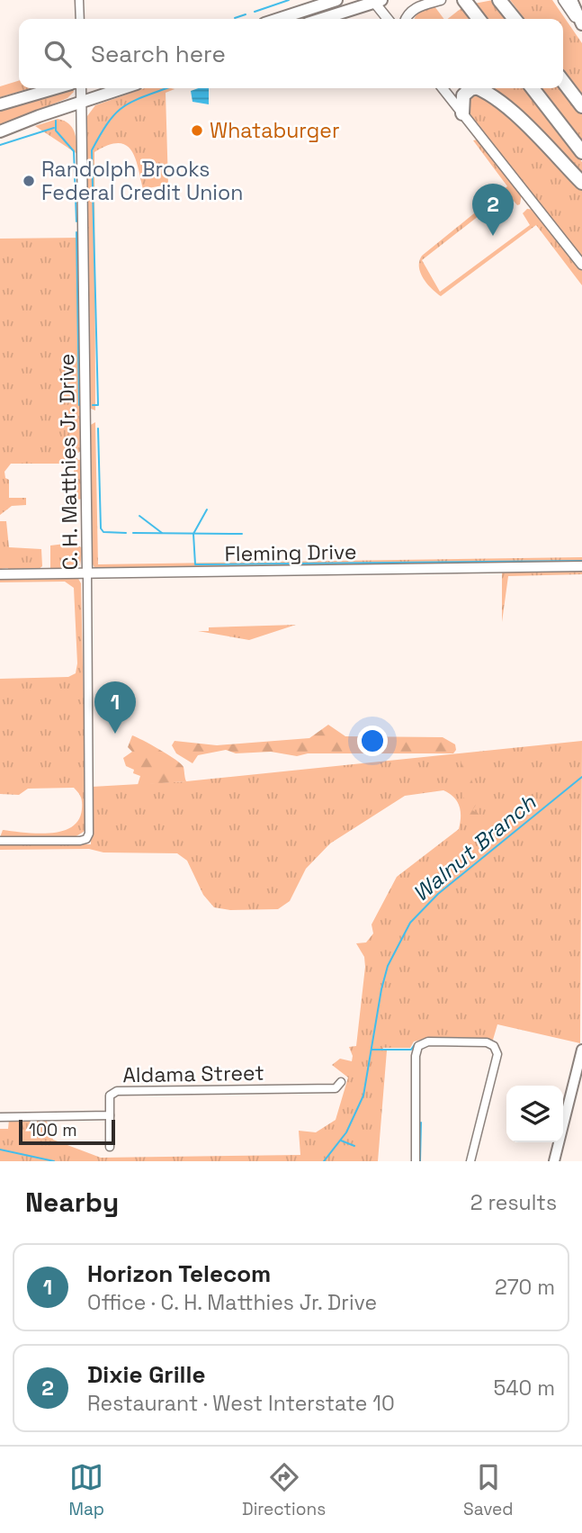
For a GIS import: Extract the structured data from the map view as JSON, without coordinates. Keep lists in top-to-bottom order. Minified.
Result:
{"streets":{"street":["C. H. Matthies Jr. Drive","Fleming Drive","Aldama Street"]},"crossings":[["C. H. Matthies Jr. Drive","Fleming Drive"]],"water":["Walnut Branch"],"places":["Whataburger","Randolph Brooks Federal Credit Union"],"scale_bar":"100 m","page":{"search":"Search here","pins":["2","1"],"scale":"100 m","heading":["Nearby","2 results"],"list":[{"mark":"1","name":"Horizon Telecom","note":"Office · C. H. Matthies Jr. Drive","value":"270 m"},{"mark":"2","name":"Dixie Grille","note":"Restaurant · West Interstate 10","value":"540 m"}],"nav":["Map","Directions","Saved"]}}
